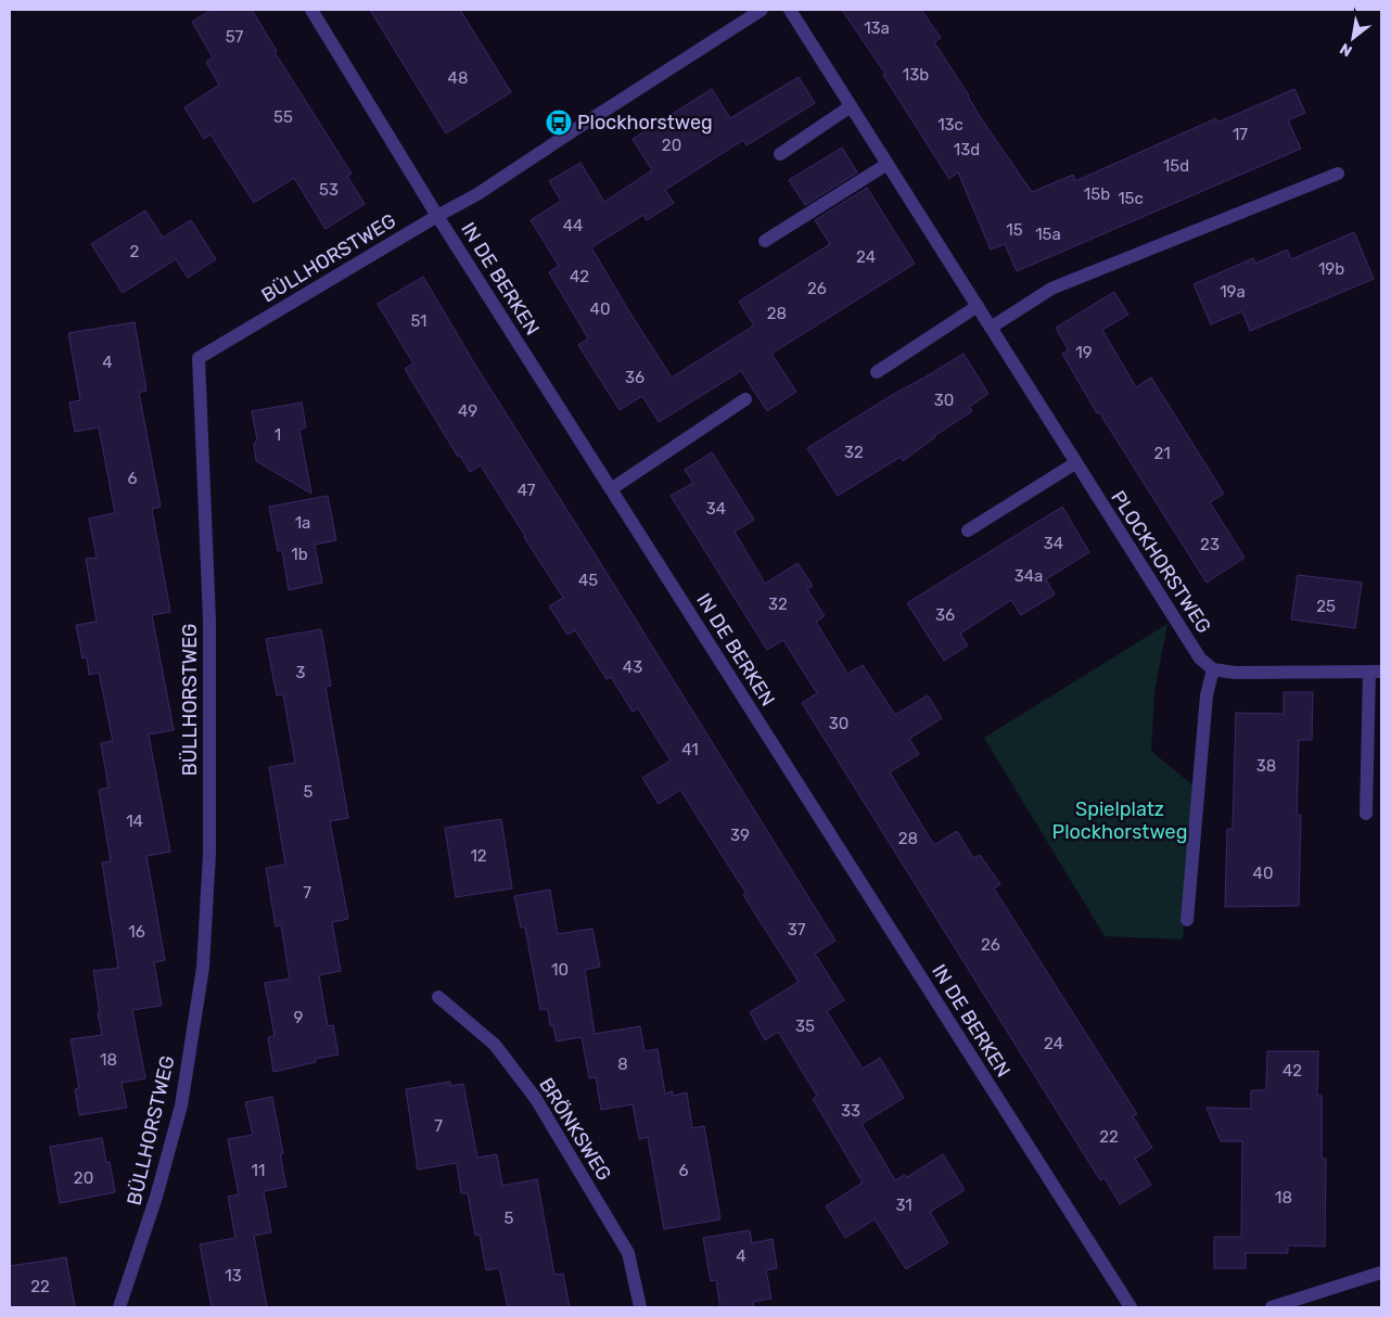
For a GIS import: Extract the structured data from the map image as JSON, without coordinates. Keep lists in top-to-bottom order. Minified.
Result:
{"streets":{"street":["BÜLLHORSTWEG","IN DE BERKEN","PLOCKHORSTWEG","BRÖNKSWEG"]},"crossings":[["BÜLLHORSTWEG","IN DE BERKEN"]],"parks":["Spielplatz Plockhorstweg"],"places":{"bus stop":["Plockhorstweg"]},"house_numbers":["13a","57","13b","48","55","13c","17","20","13d","15d","53","15b","15c","44","15","15a","2","24","19b","42","26","19a","40","28","51","19","4","36","30","49","1","32","21","6","47","34","1a","34","23","1b","34a","45","32","25","36","43","3","30","41","38","5","14","39","28","12","40","7","37","16","26","10","9","35","24","18","8","42","33","7","22","11","6","20","18","31","5","4","13","22"],"north":"bottom left"}
